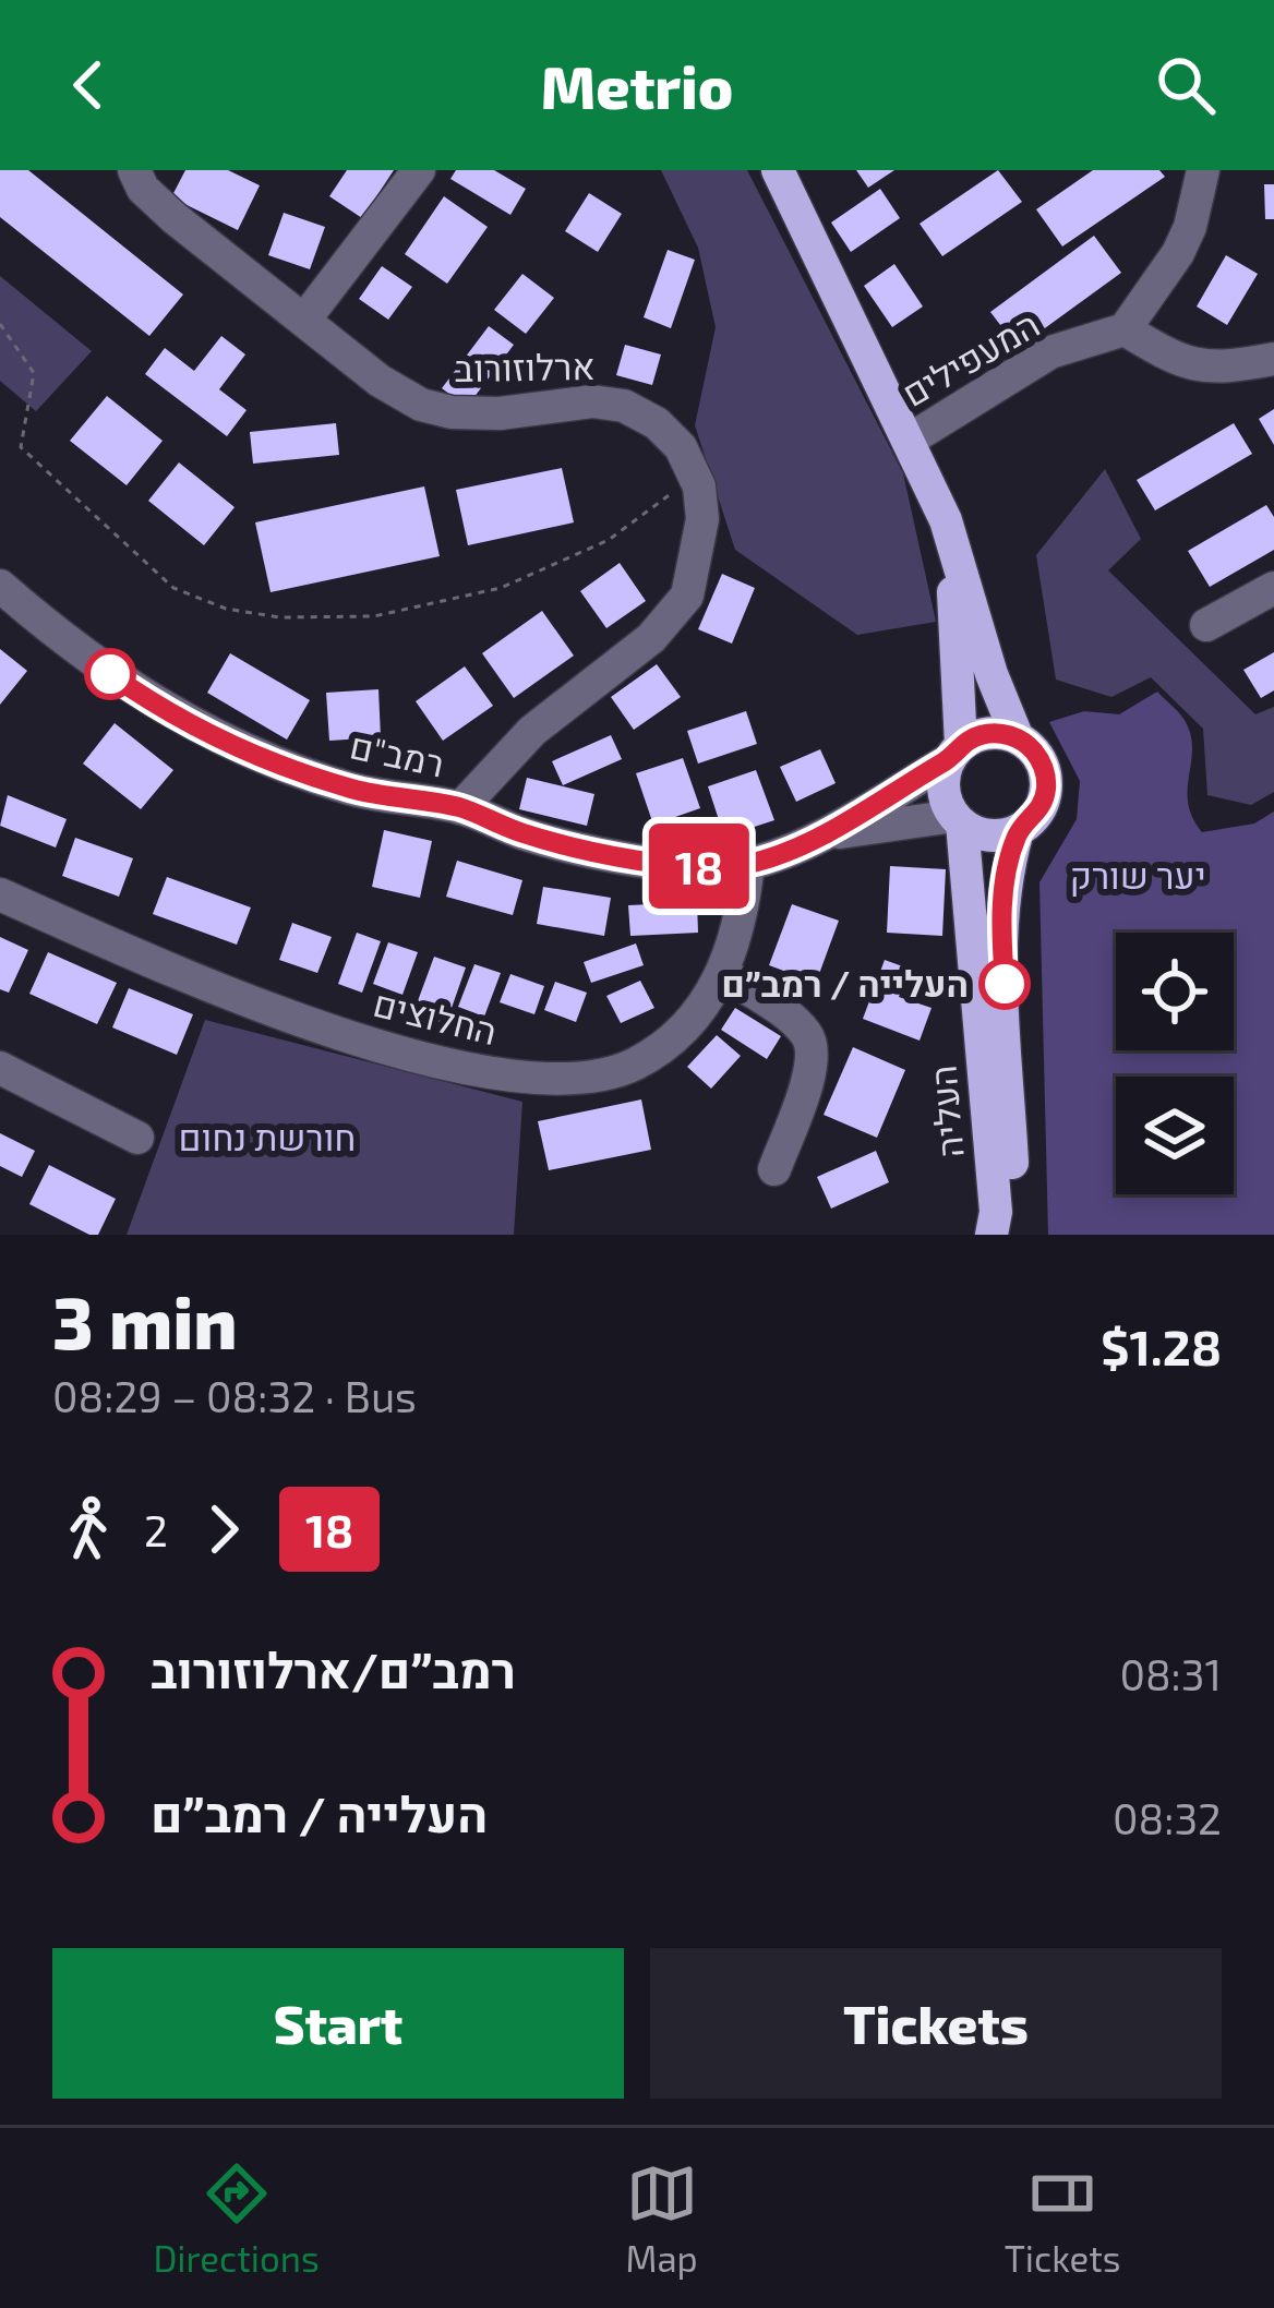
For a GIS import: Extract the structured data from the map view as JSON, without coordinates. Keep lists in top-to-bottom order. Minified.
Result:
{"streets":{"main road":["העליה"],"street":["המעפילים","ארלוזורוב","רמב\"ם","החלוצים"]},"crossings":[["רמב\"ם","החלוצים"],["רמב\"ם","העליה"]],"parks":["יער שורק","חורשת נחום"],"places":["העלייה / רמב״ם"],"lines":["bus line 18"],"page":{"header":"Metrio","on_map":"18","heading":["3 min","08:29 – 08:32 · Bus","$1.28"],"legs":["2","18"],"list":[{"name":"רמב״ם/ארלוזורוב","value":"08:31"},{"name":"העלייה / רמב״ם","value":"08:32"}],"buttons":["Start","Tickets"],"tabs":["Directions","Map","Tickets"]}}
